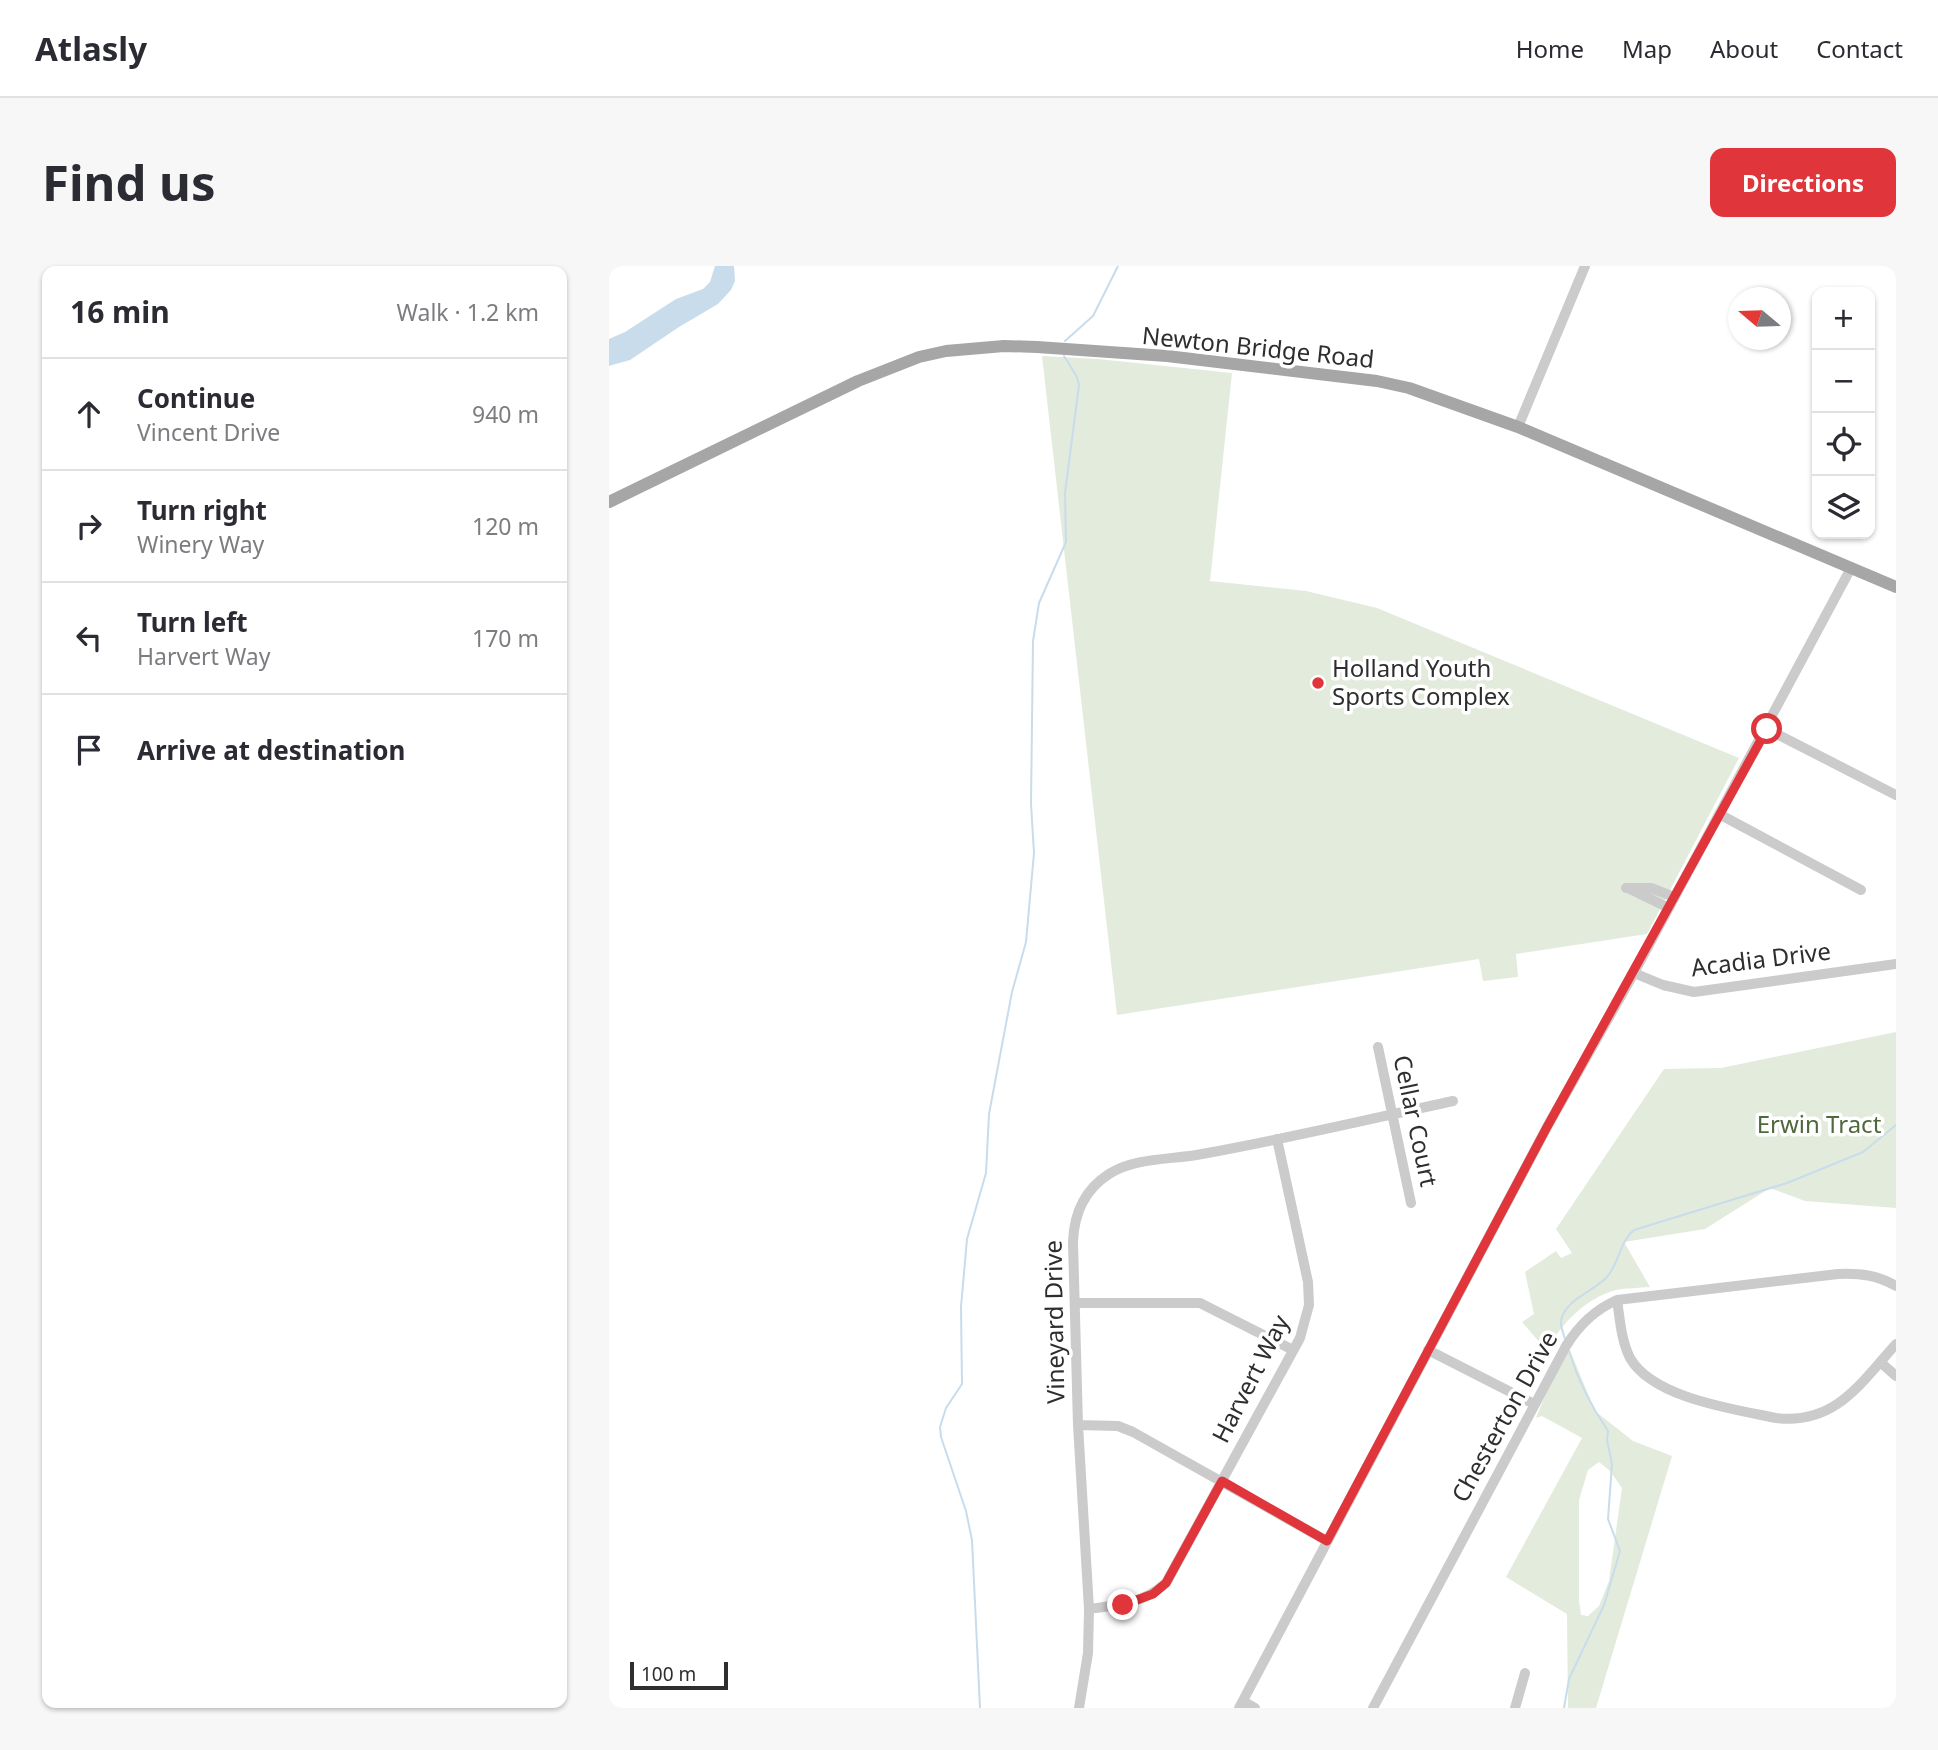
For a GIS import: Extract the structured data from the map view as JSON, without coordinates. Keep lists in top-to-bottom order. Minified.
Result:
{"streets":{"main road":["Newton Bridge Road"],"street":["Acadia Drive","Cellar Court","Vineyard Drive","Harvert Way","Chesterton Drive"]},"crossings":[["Cellar Court","Vineyard Drive"],["Vineyard Drive","Harvert Way"]],"parks":["Erwin Tract"],"places":["Holland Youth Sports Complex"],"scale_bar":"100 m","north":"left","page":{"header":"Atlasly","nav":["Home","Map","About","Contact"],"buttons":"Directions","title":"Find us","heading":["16 min","Walk · 1.2 km"],"map_buttons":["+","−"],"list":[["Continue","Vincent Drive","940 m"],["Turn right","Winery Way","120 m"],["Turn left","Harvert Way","170 m"],"Arrive at destination"],"scale":"100 m"}}
